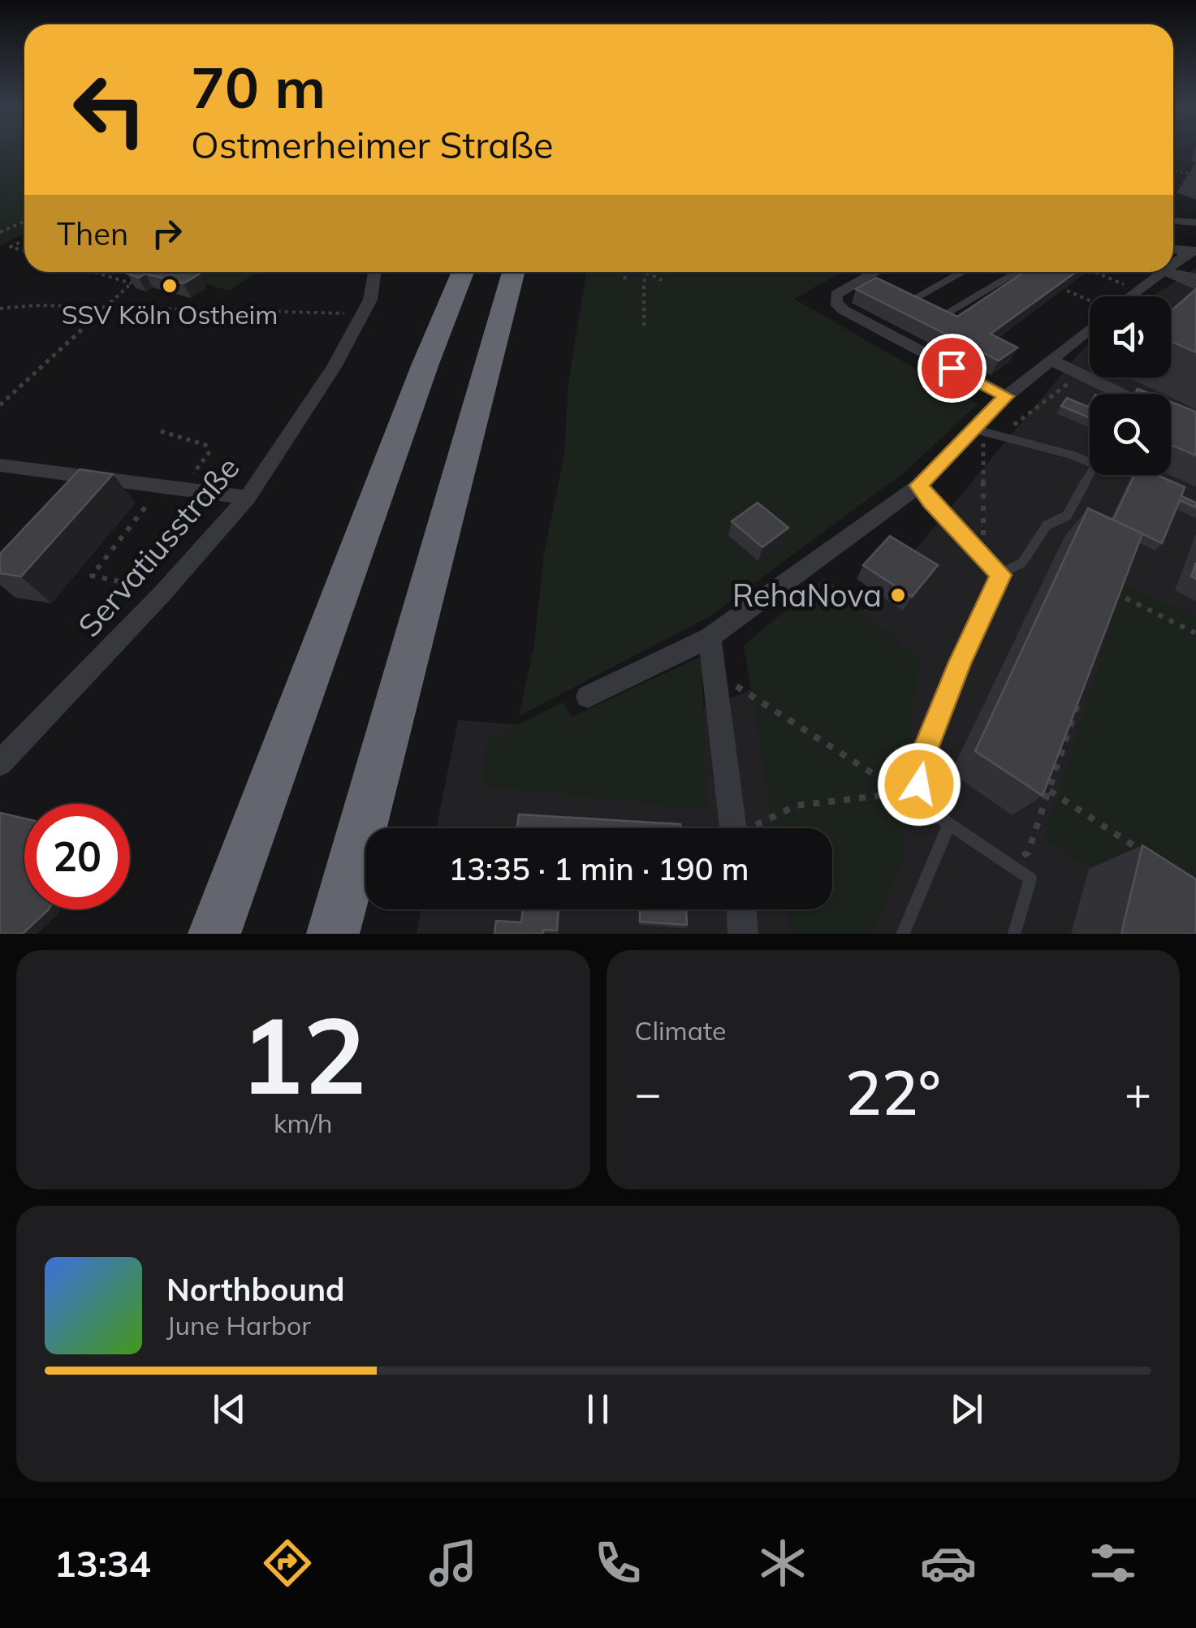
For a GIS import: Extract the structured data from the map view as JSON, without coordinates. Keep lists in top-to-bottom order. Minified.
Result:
{"streets":{"street":["Servatiusstraße"]},"places":["SSV Köln Ostheim","RehaNova"],"page":{"turn":["70 m","Ostmerheimer Straße"],"then":"Then","limit":"20","trip":"13:35 · 1 min · 190 m","tile":[["12","km/h"],"Climate"],"heat":["−","22°","+"],"song":["Northbound","June Harbor"],"tabs":"13:34"}}
